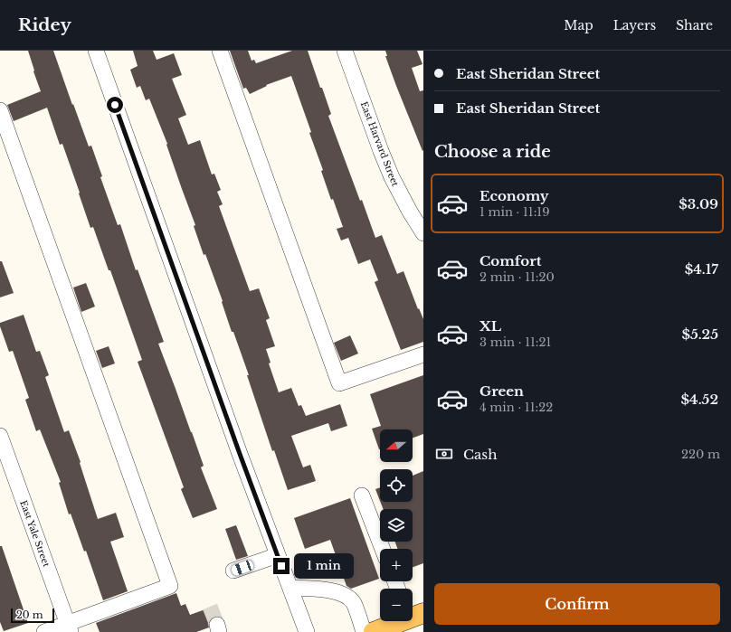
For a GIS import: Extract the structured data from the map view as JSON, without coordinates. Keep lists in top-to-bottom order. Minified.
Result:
{"streets":{"street":["East Harvard Street","East Yale Street"]},"scale_bar":"20 m","north":"left","page":{"header":"Ridey","nav":["Map","Layers","Share"],"banner":["East Sheridan Street","East Sheridan Street"],"heading":"Choose a ride","list":[{"name":"Economy","note":"1 min · 11:19","value":"$3.09"},{"name":"Comfort","note":"2 min · 11:20","value":"$4.17"},{"name":"XL","note":"3 min · 11:21","value":"$5.25"},{"name":"Green","note":"4 min · 11:22","value":"$4.52"}],"map_buttons":["+","−"],"pay":["Cash","220 m"],"bubble":"1 min","buttons":"Confirm","scale":"20 m"}}
